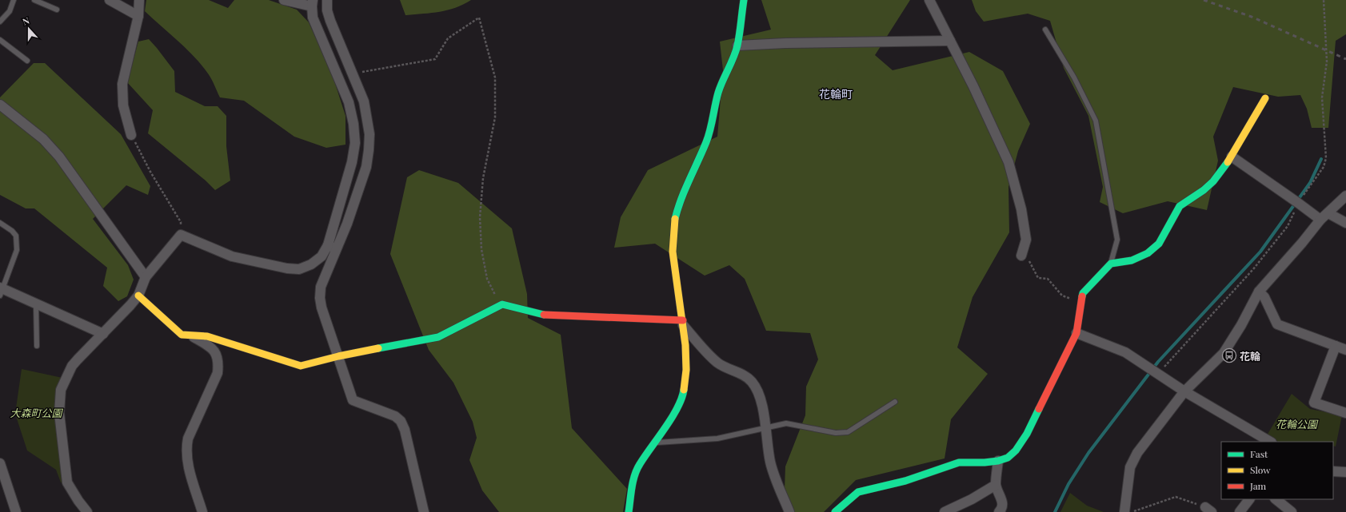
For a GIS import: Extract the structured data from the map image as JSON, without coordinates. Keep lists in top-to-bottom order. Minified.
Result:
{"districts":["花輪町"],"parks":["大森町公園","花輪公園"],"places":{"bus stop":["花輪"]},"legend":["Fast","Slow","Jam"],"north":"top"}
